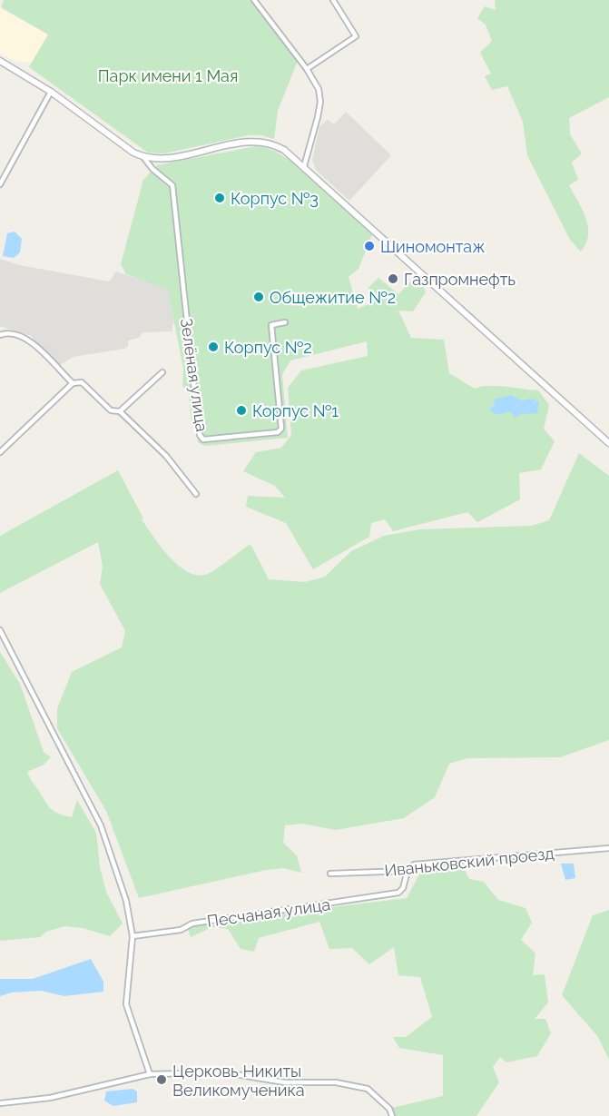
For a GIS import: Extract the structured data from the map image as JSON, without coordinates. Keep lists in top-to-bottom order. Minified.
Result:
{"streets":{"street":["Зелёная улица","Иваньковский проезд","Песчаная улица"]},"crossings":[["Иваньковский проезд","Песчаная улица"]],"parks":["Парк имени 1 Мая"],"places":["Корпус №3","Шиномонтаж","Газпромнефть","Общежитие №2","Корпус №2","Корпус №1","Церковь Никиты Великомученика"]}
